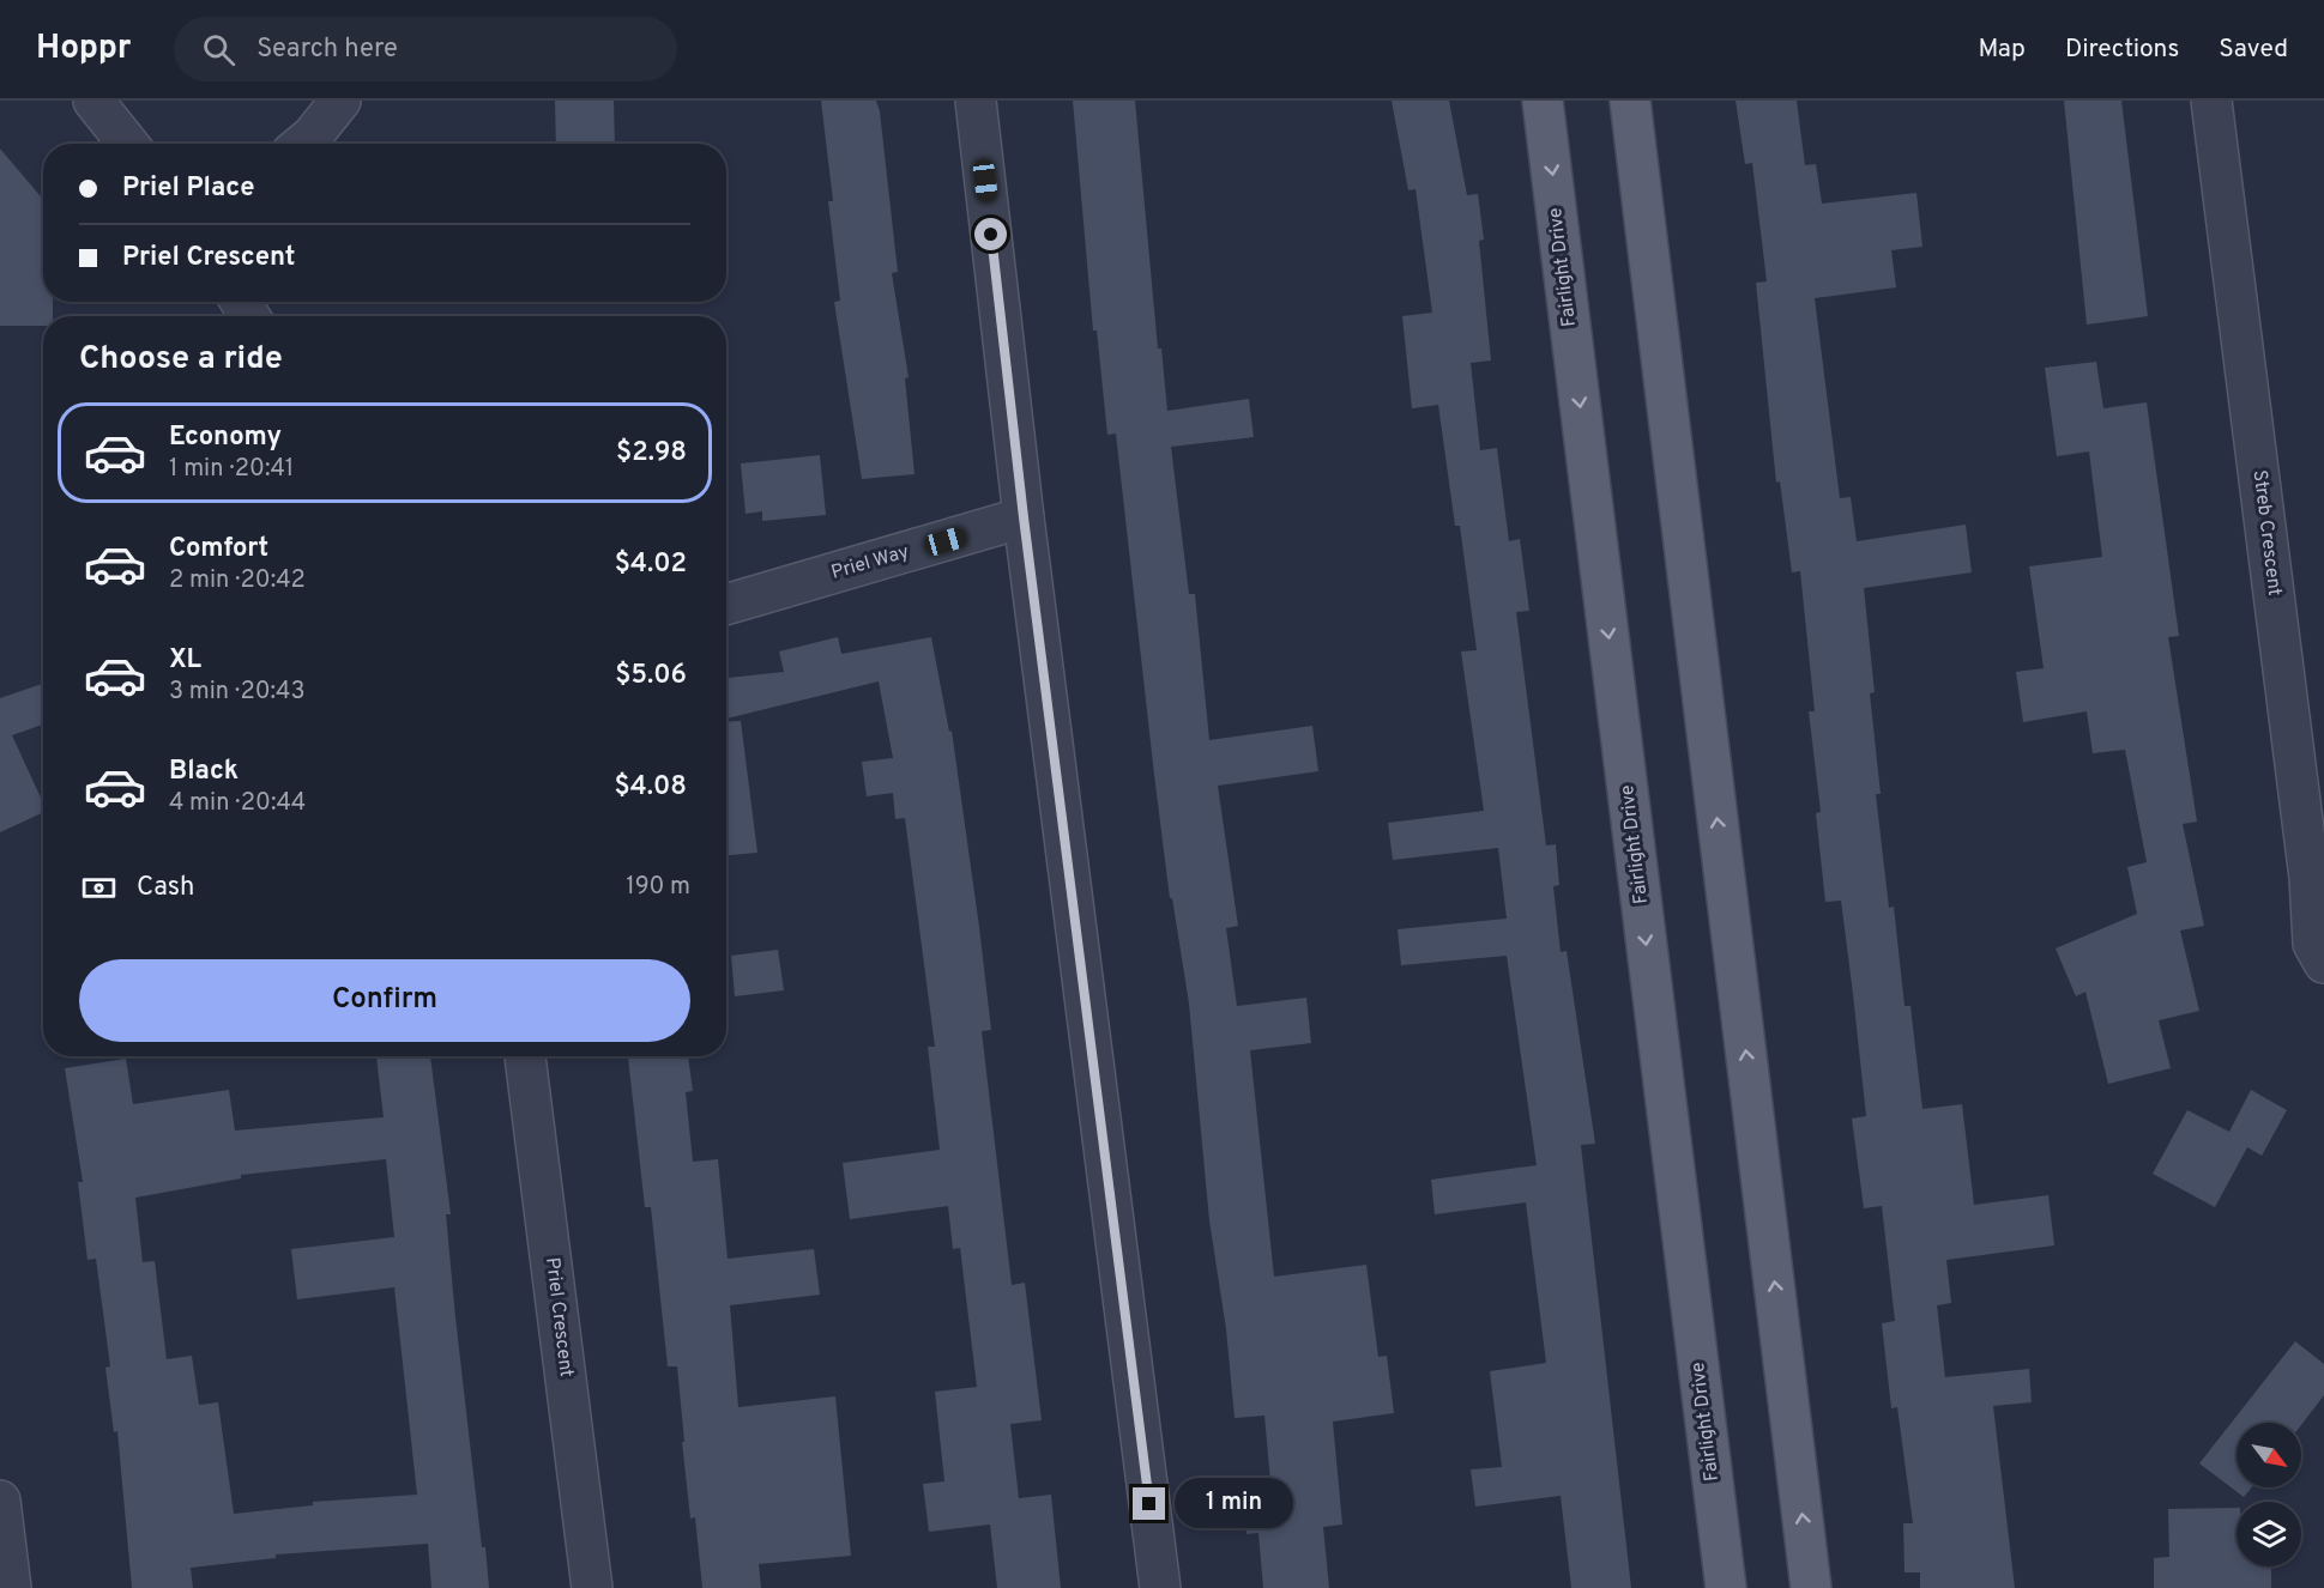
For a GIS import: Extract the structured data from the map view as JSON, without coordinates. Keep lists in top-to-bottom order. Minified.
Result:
{"streets":{"main road":["Fairlight Drive"],"street":["Streb Crescent","Priel Way","Priel Crescent"]},"north":"bottom right","page":{"header":"Hoppr","search":"Search here","nav":["Map","Directions","Saved"],"banner":["Priel Place","Priel Crescent"],"heading":"Choose a ride","list":[{"name":"Economy","note":"1 min · 20:41","value":"$2.98"},{"name":"Comfort","note":"2 min · 20:42","value":"$4.02"},{"name":"XL","note":"3 min · 20:43","value":"$5.06"},{"name":"Black","note":"4 min · 20:44","value":"$4.08"}],"pay":["Cash","190 m"],"buttons":"Confirm","bubble":"1 min"}}
